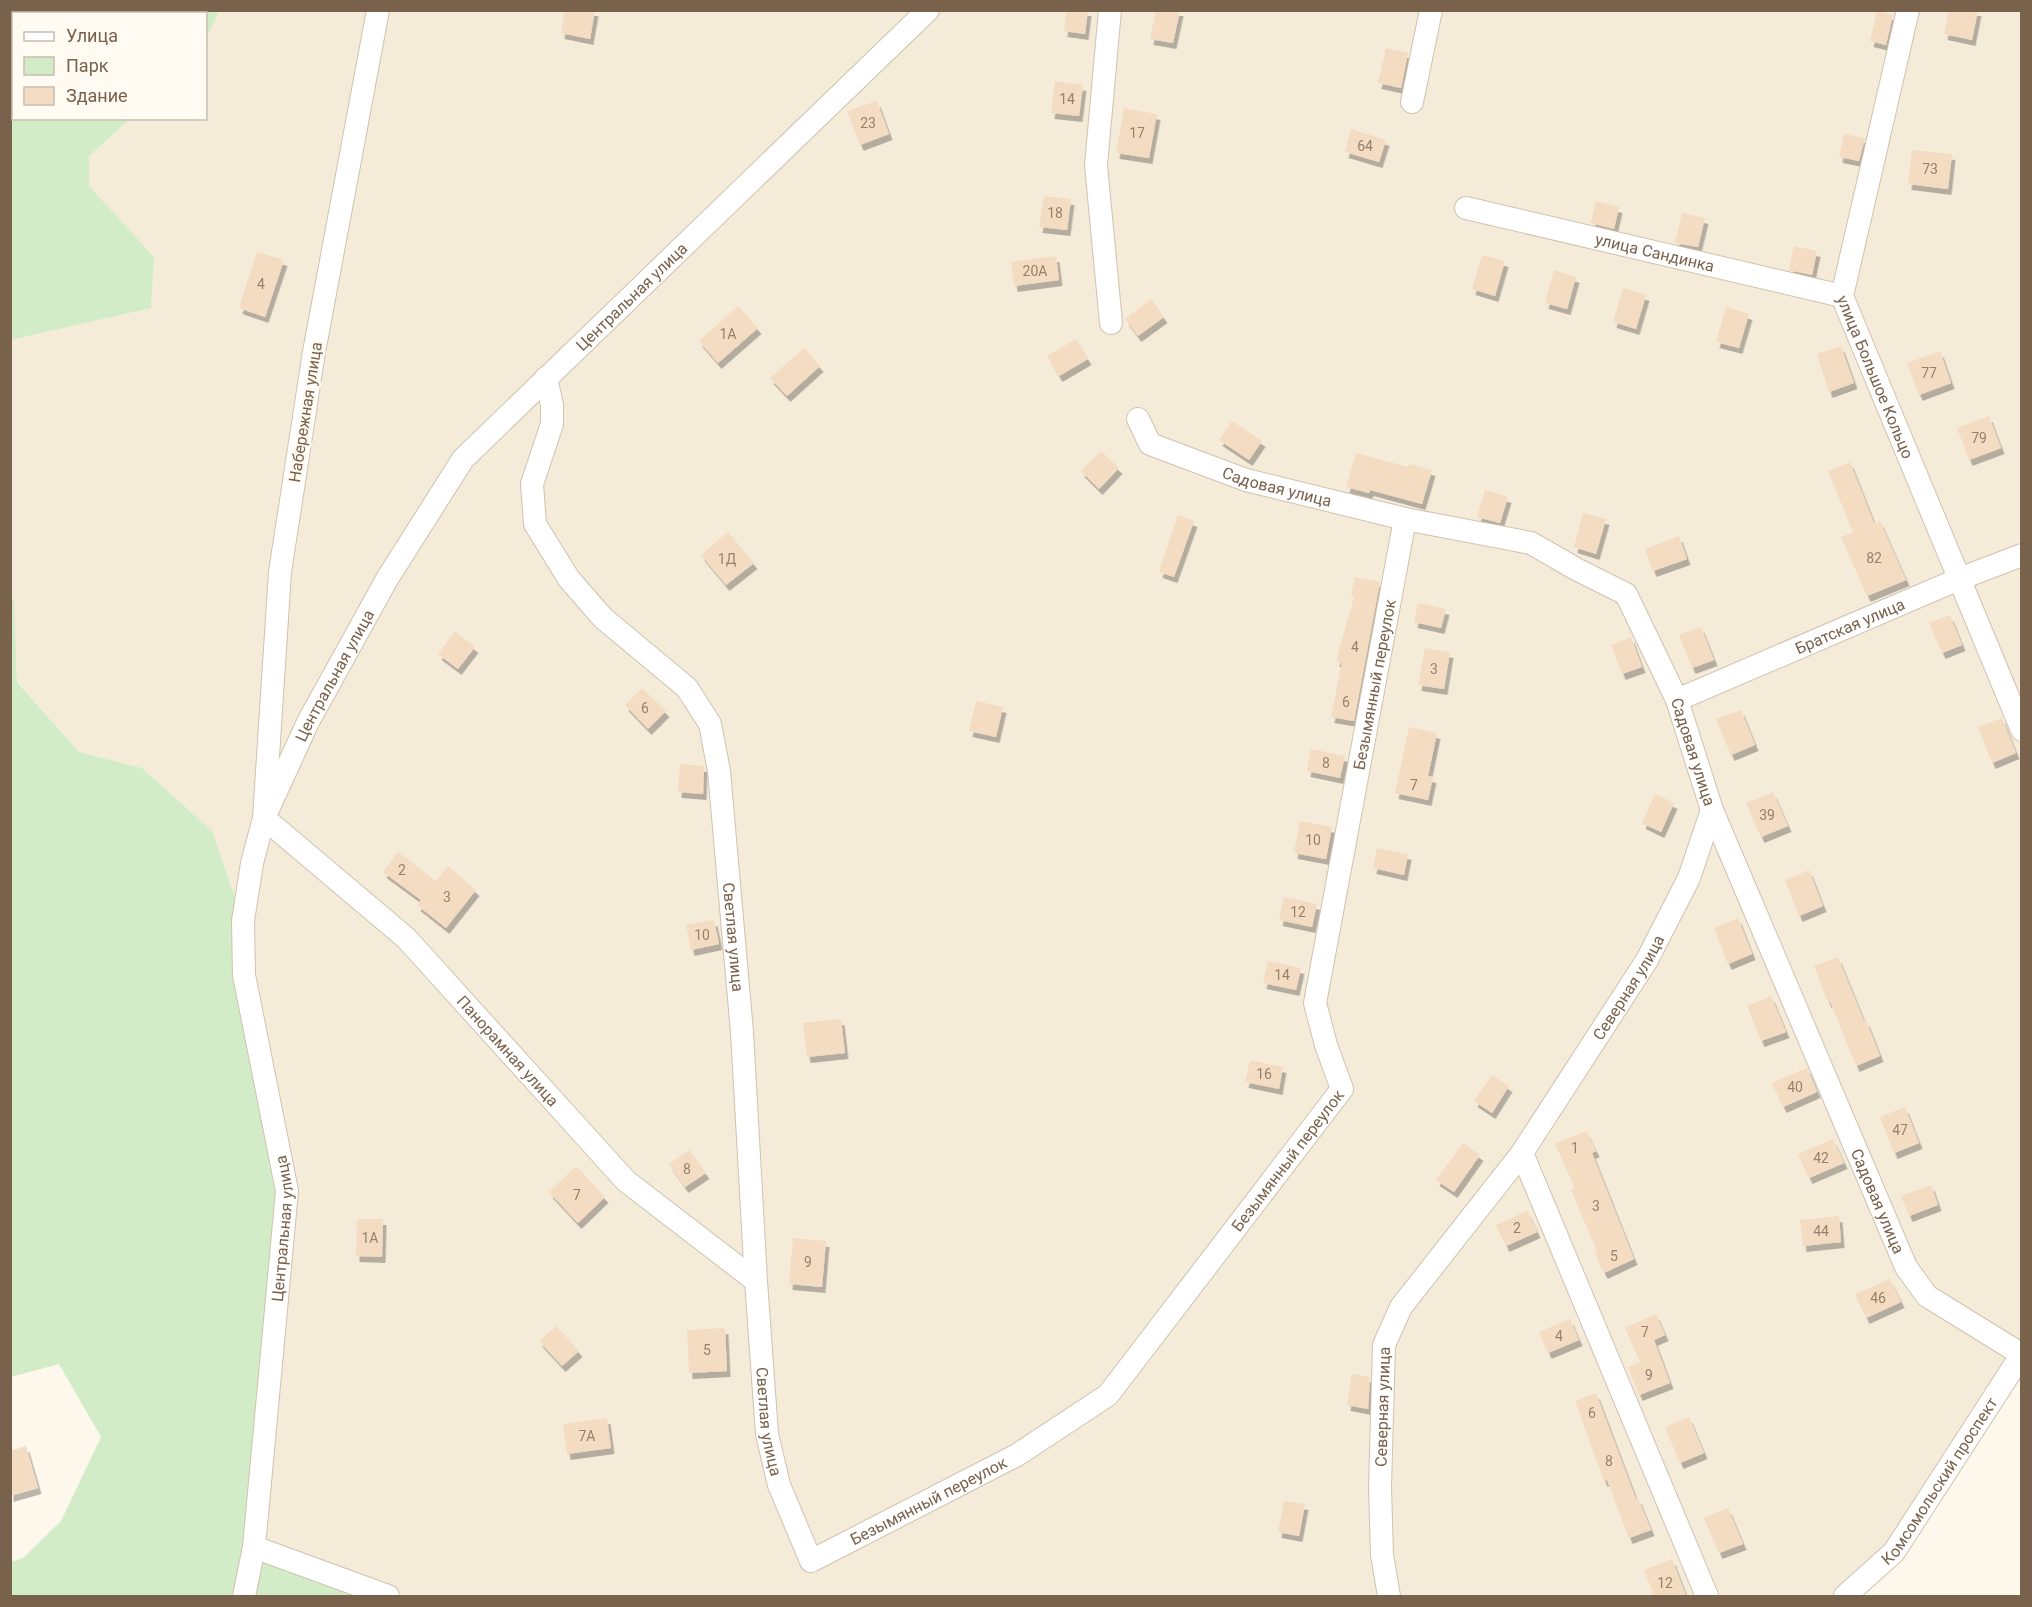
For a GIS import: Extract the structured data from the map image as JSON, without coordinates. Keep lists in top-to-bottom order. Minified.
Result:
{"streets":{"street":["улица Сандинка","Центральная улица","улица Большое Кольцо","Набережная улица","Садовая улица","Братская улица","Безымянный переулок","Светлая улица","Северная улица","Панорамная улица","Комсомольский проспект"]},"crossings":[["улица Сандинка","улица Большое Кольцо"],["Центральная улица","Набережная улица"],["Центральная улица","Светлая улица"],["Центральная улица","Панорамная улица"],["улица Большое Кольцо","Братская улица"],["Набережная улица","Панорамная улица"],["Садовая улица","Братская улица"],["Садовая улица","Безымянный переулок"],["Садовая улица","Северная улица"],["Садовая улица","Комсомольский проспект"],["Безымянный переулок","Светлая улица"],["Светлая улица","Панорамная улица"]],"house_numbers":["14","23","17","64","73","18","20А","4","1А","77","79","82","1Д","4","3","6","6","8","7","39","10","2","3","12","10","14","16","40","47","1","42","8","7","3","2","44","1А","5","9","46","7","4","5","9","6","7А","8","12"],"legend":["Улица","Парк","Здание"]}
